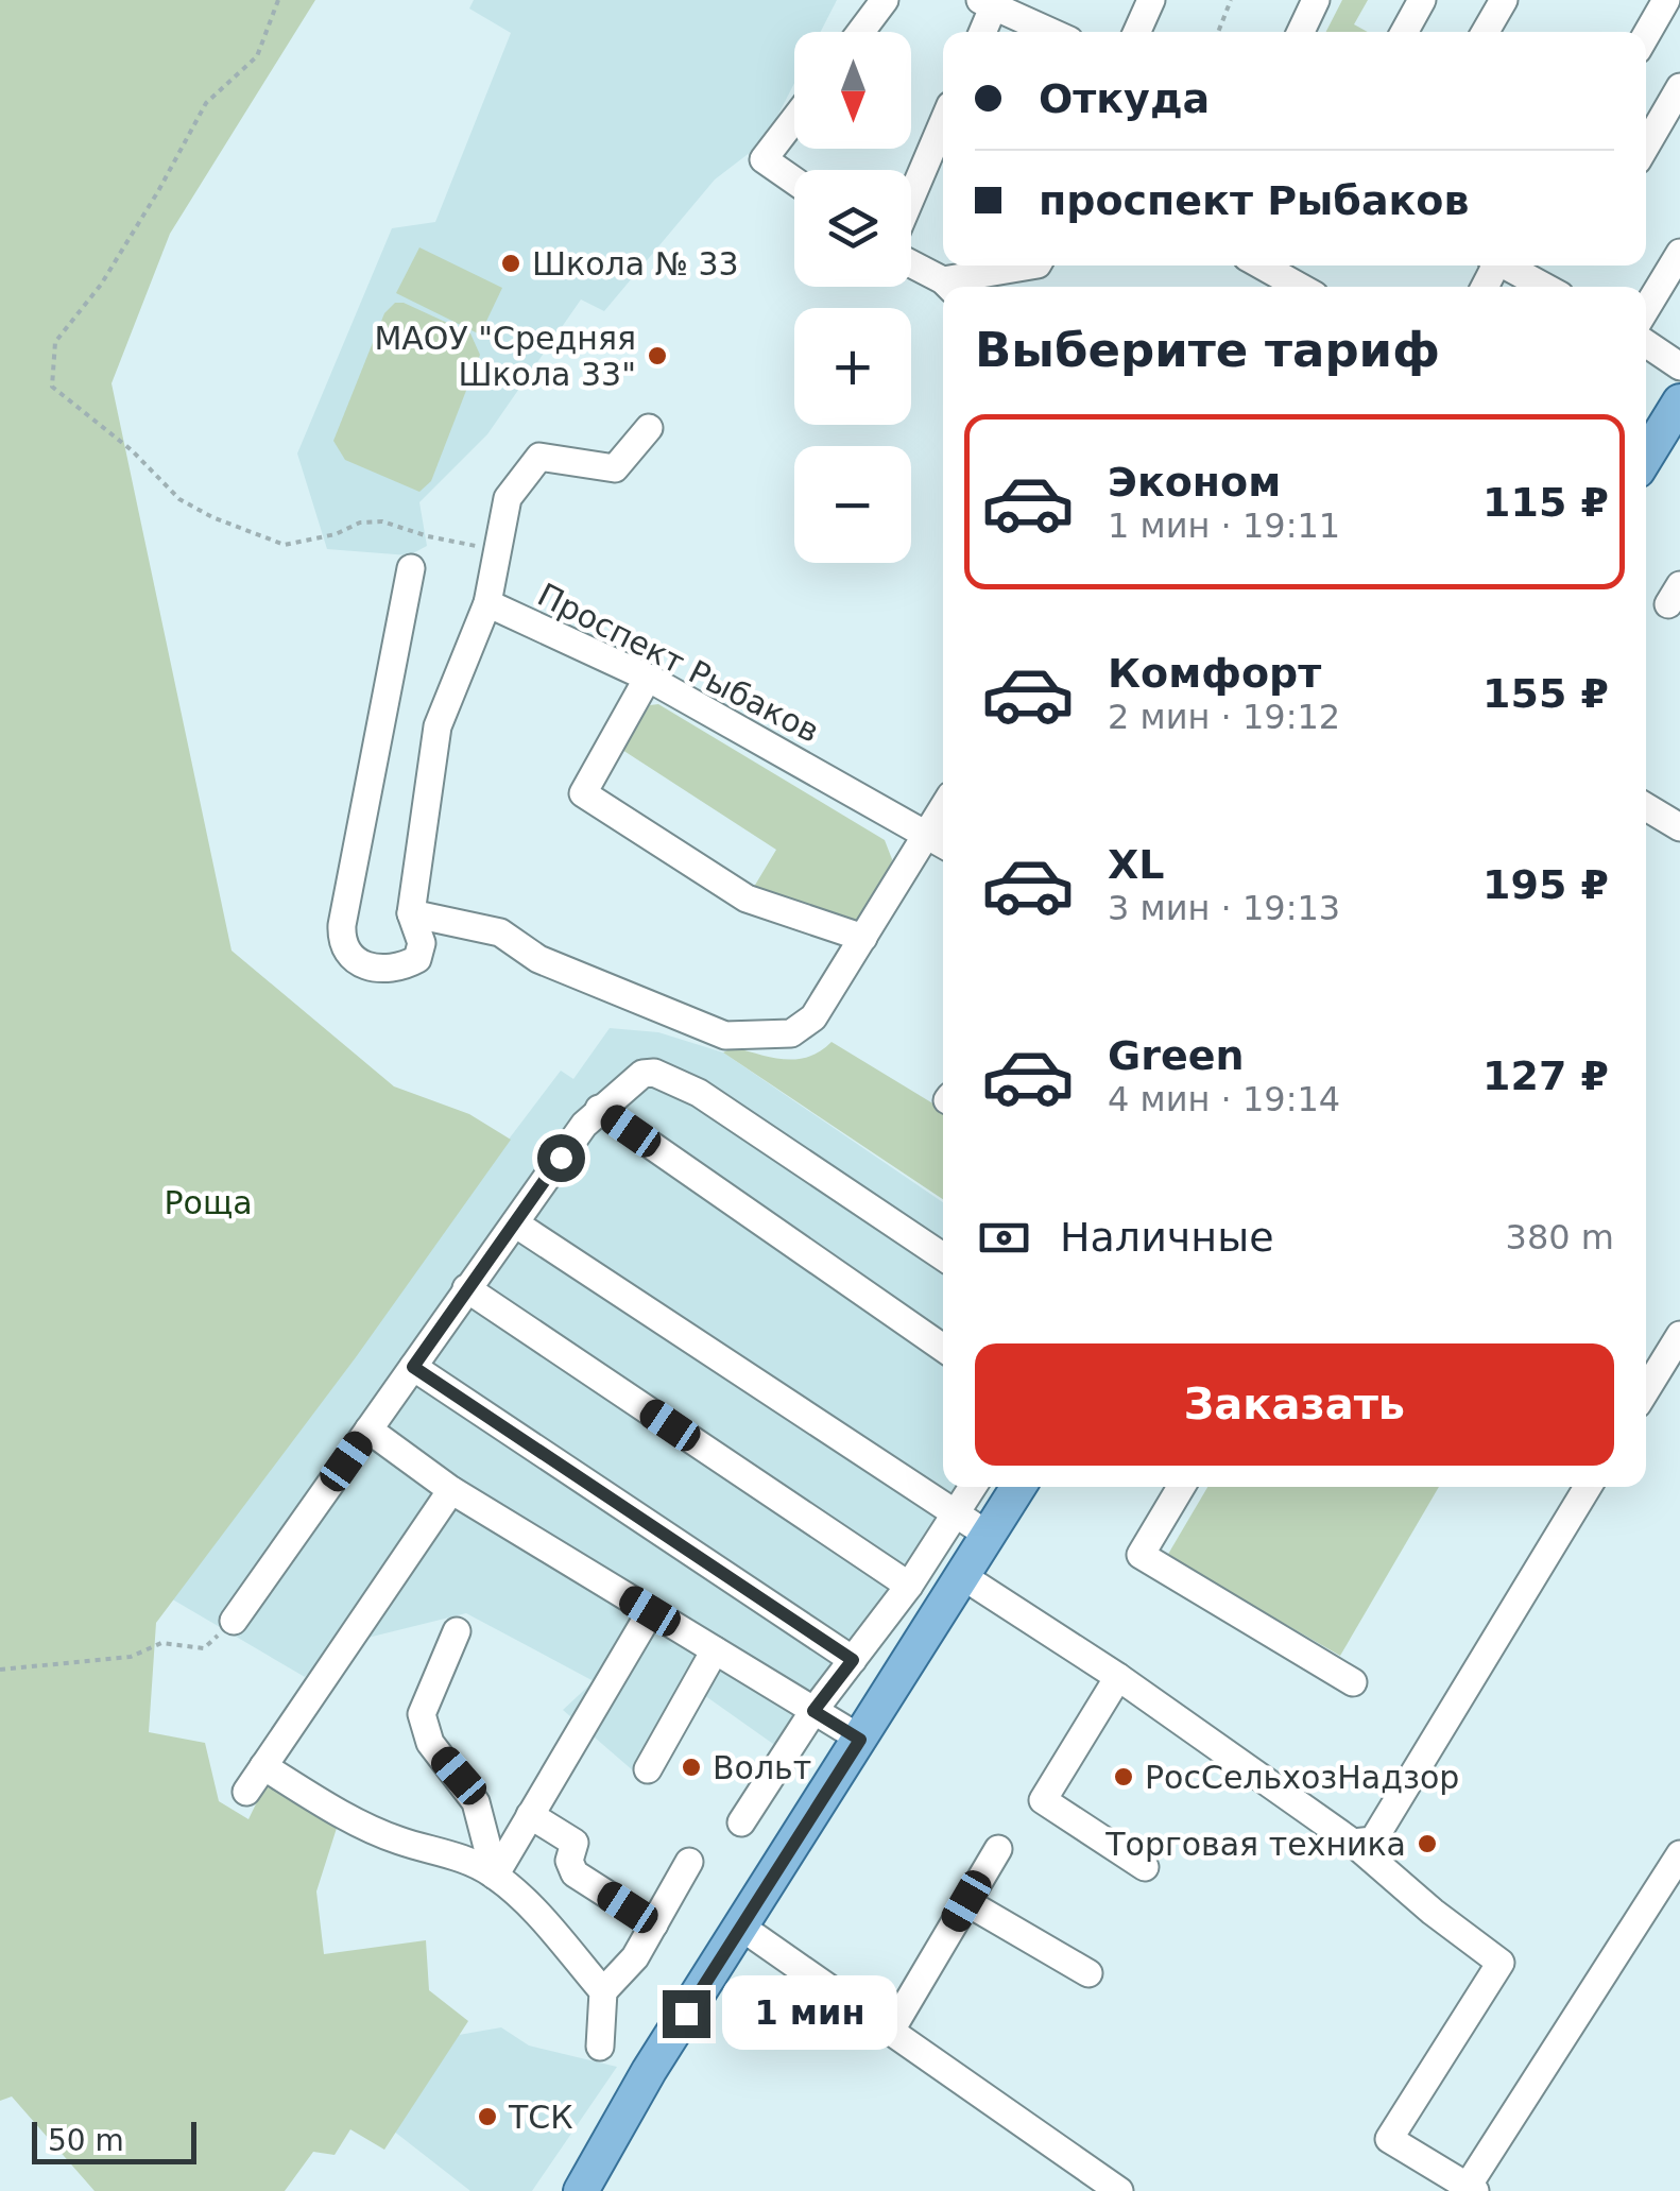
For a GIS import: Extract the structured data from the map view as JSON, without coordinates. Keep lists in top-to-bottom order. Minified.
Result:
{"streets":{"street":["Проспект Рыбаков"]},"parks":["Роща"],"places":["Школа № 33","МАОУ \"Средняя Школа 33\"","Вольт","РосСельхозНадзор","Торговая техника","ТСК"],"scale_bar":"50 m","north":"bottom","page":{"map_buttons":["+","−"],"banner":["Откуда","проспект Рыбаков"],"heading":"Выберите тариф","list":[{"name":"Эконом","note":"1 мин · 19:11","value":"115 ₽"},{"name":"Комфорт","note":"2 мин · 19:12","value":"155 ₽"},{"name":"XL","note":"3 мин · 19:13","value":"195 ₽"},{"name":"Green","note":"4 мин · 19:14","value":"127 ₽"}],"pay":["Наличные","380 m"],"buttons":"Заказать","bubble":"1 мин","scale":"50 m"}}
